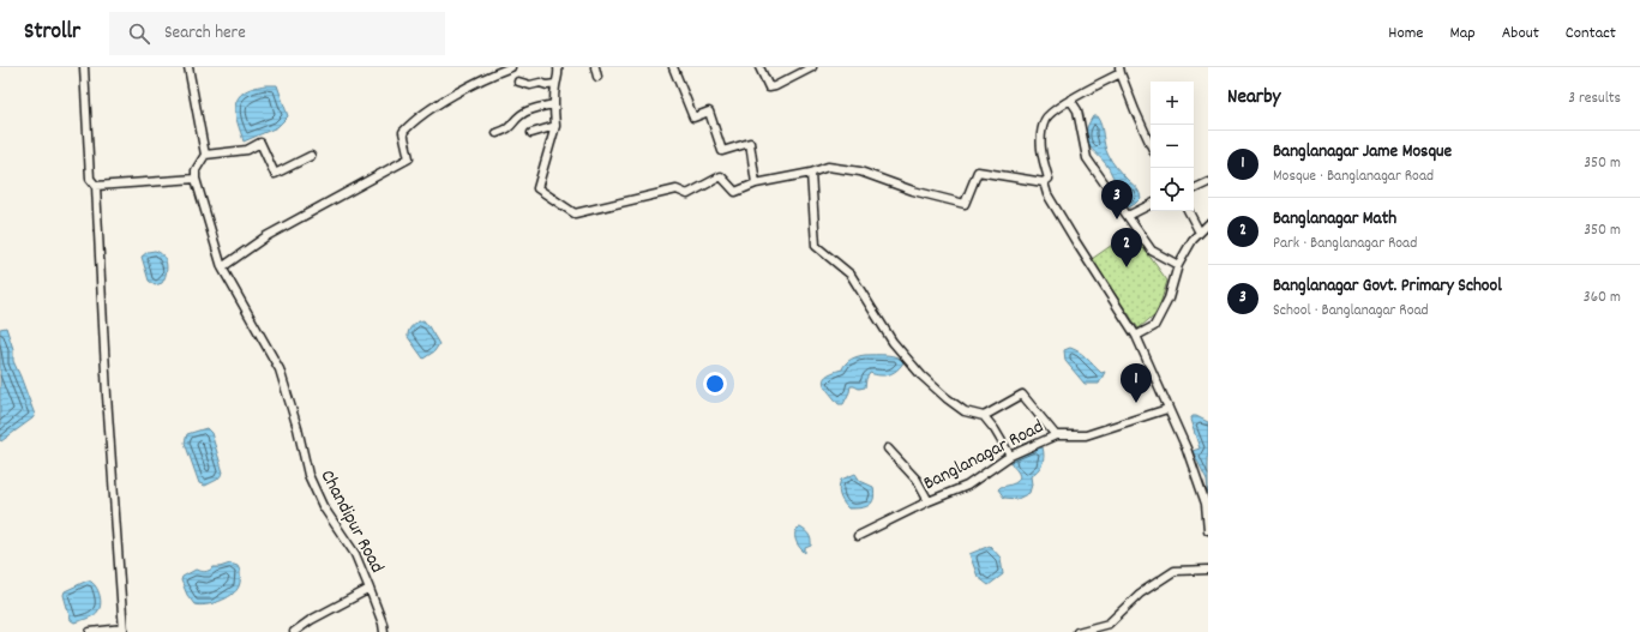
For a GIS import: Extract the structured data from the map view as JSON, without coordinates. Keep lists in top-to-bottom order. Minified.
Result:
{"streets":{"street":["Banglanagar Road","Chandipur Road"]},"page":{"header":"Strollr","search":"Search here","nav":["Home","Map","About","Contact"],"heading":["Nearby","3 results"],"map_buttons":["+","−"],"list":[{"mark":"1","name":"Banglanagar Jame Mosque","note":"Mosque · Banglanagar Road","value":"350 m"},{"mark":"2","name":"Banglanagar Math","note":"Park · Banglanagar Road","value":"350 m"},{"mark":"3","name":"Banglanagar Govt. Primary School","note":"School · Banglanagar Road","value":"360 m"}],"pins":["3","2","1"]}}
